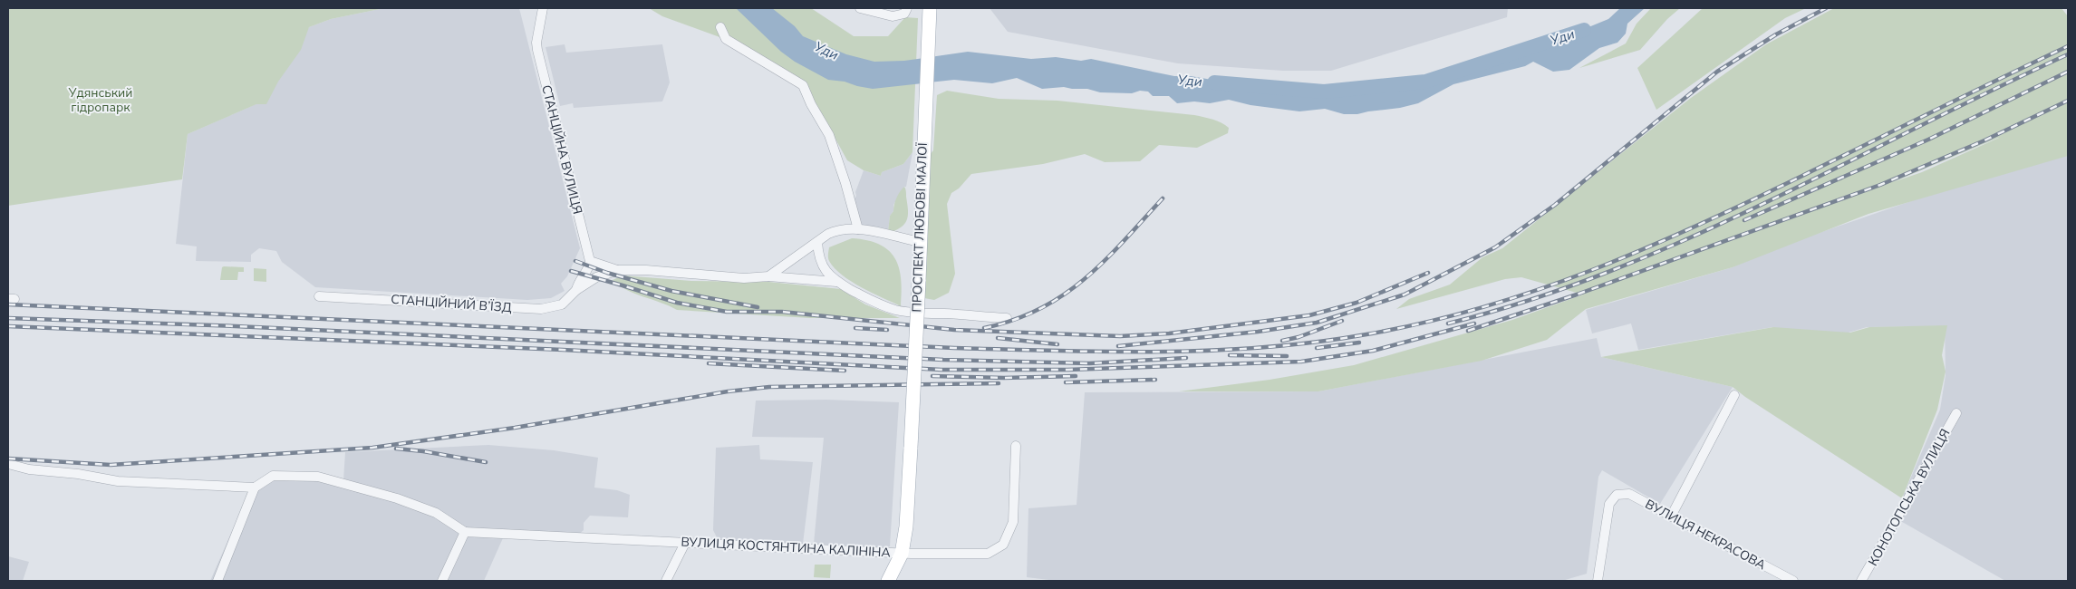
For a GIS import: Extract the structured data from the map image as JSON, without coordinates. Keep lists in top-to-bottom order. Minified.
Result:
{"streets":{"main road":["ПРОСПЕКТ ЛЮБОВІ МАЛОЇ"],"street":["СТАНЦІЙНА ВУЛИЦЯ","СТАНЦІЙНИЙ В’ЇЗД","КОНОТОПСЬКА ВУЛИЦЯ","ВУЛИЦЯ НЕКРАСОВА","ВУЛИЦЯ КОСТЯНТИНА КАЛІНІНА"]},"crossings":[["ПРОСПЕКТ ЛЮБОВІ МАЛОЇ","ВУЛИЦЯ КОСТЯНТИНА КАЛІНІНА"]],"water":["Уди"],"parks":["Удянський гідропарк"]}
